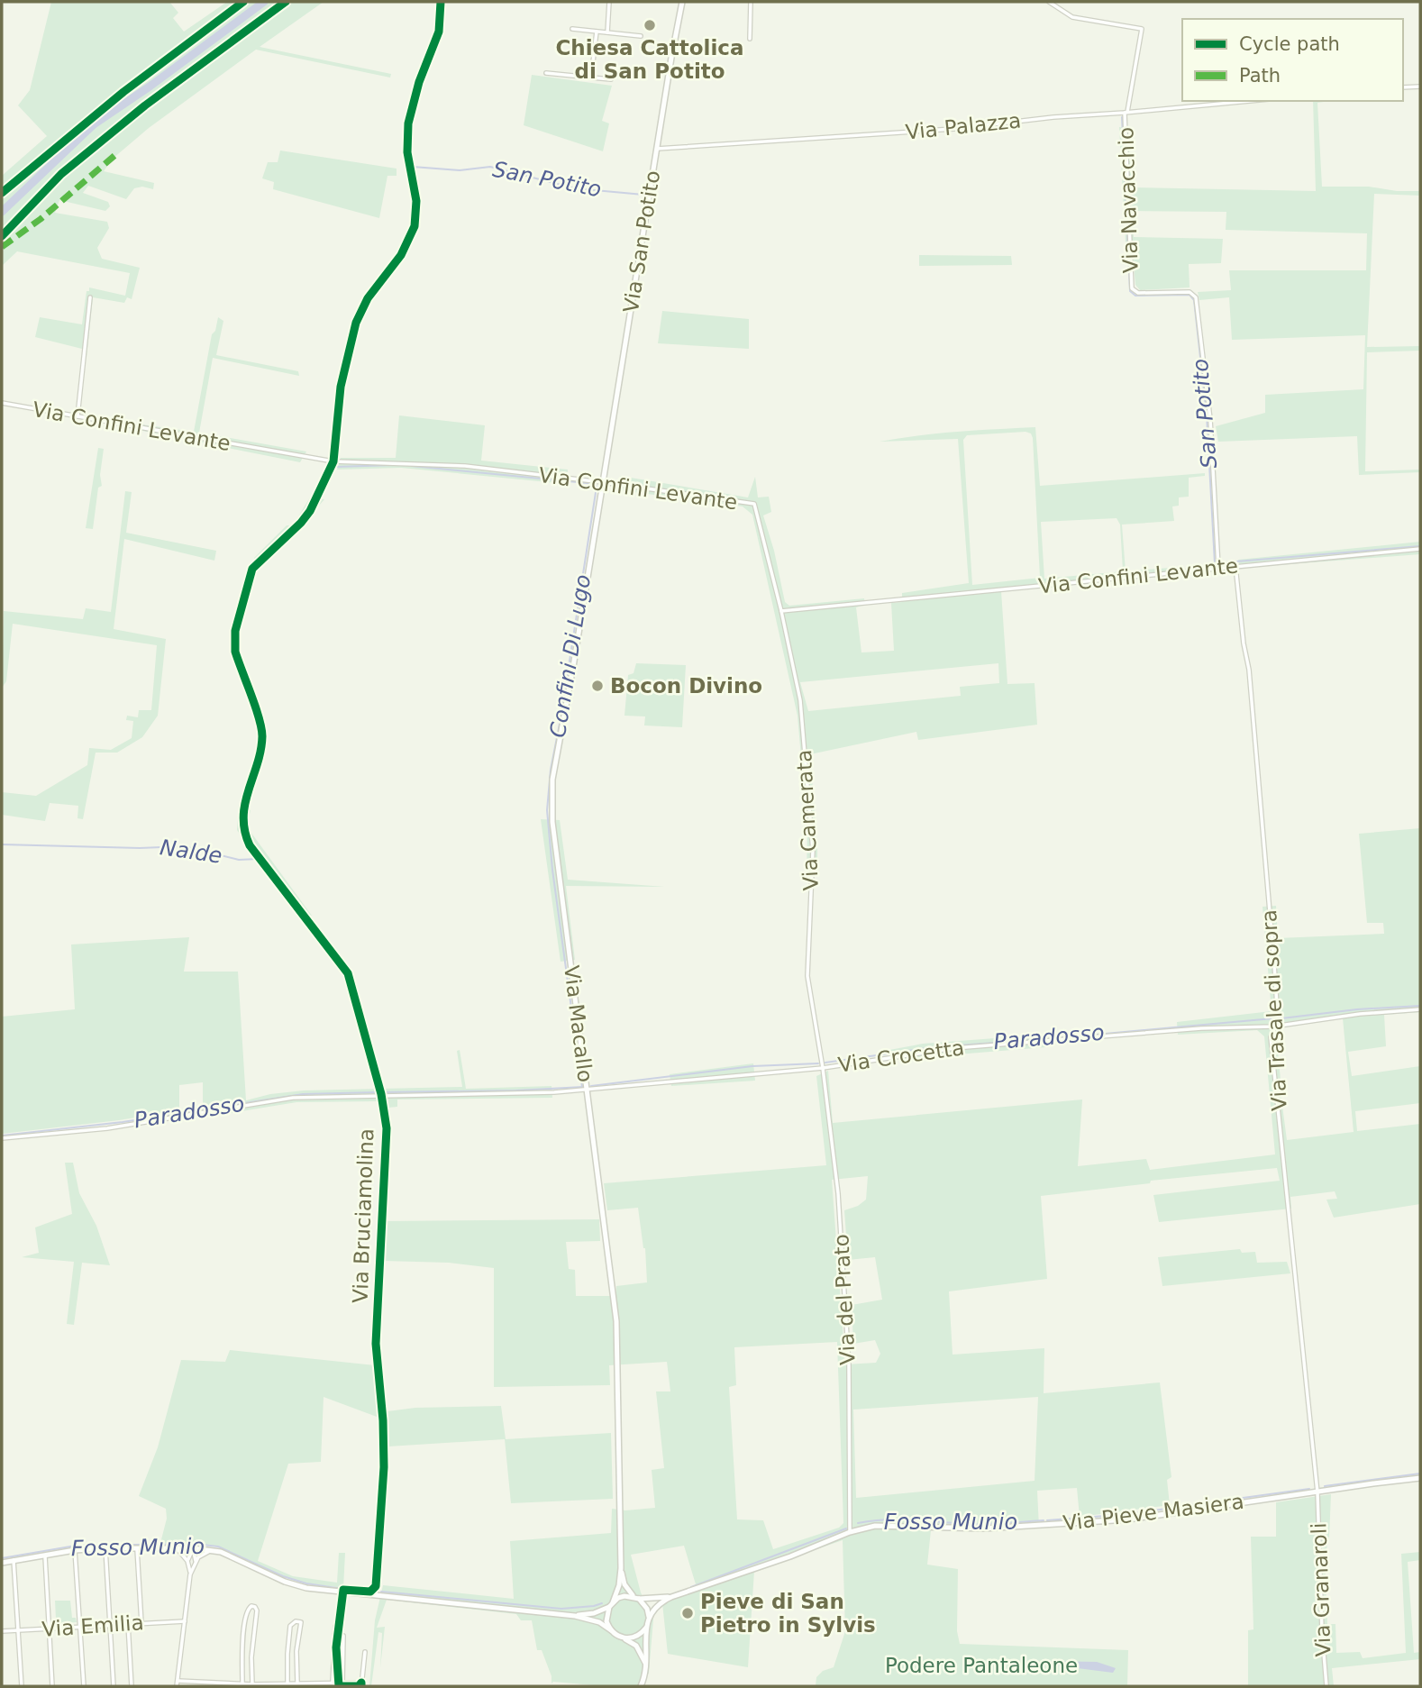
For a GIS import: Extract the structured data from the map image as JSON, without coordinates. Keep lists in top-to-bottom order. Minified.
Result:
{"streets":{"street":["Via Palazza","Via Navacchio","Via San Potito","Via Confini Levante","Via Camerata","Via Trasale di sopra","Via Macallo","Via Crocetta","Via Bruciamolina","Via del Prato","Via Pieve Masiera","Via Granaroli","Via Emilia"]},"crossings":[["Via Palazza","Via Navacchio"],["Via Palazza","Via San Potito"],["Via Navacchio","Via Confini Levante"],["Via San Potito","Via Confini Levante"],["Via San Potito","Via Macallo"],["Via Confini Levante","Via Camerata"],["Via Confini Levante","Via Trasale di sopra"],["Via Confini Levante","Via Macallo"],["Via Confini Levante","Via Bruciamolina"],["Via Camerata","Via Crocetta"],["Via Camerata","Via del Prato"],["Via Trasale di sopra","Via Crocetta"],["Via Trasale di sopra","Via Pieve Masiera"],["Via Trasale di sopra","Via Granaroli"],["Via Macallo","Via Crocetta"],["Via Macallo","Via Pieve Masiera"],["Via Crocetta","Via Bruciamolina"],["Via Crocetta","Via del Prato"],["Via del Prato","Via Pieve Masiera"],["Via Pieve Masiera","Via Granaroli"]],"water":["San Potito","Confini Di Lugo","Nalde","Paradosso","Fosso Munio"],"parks":["Podere Pantaleone"],"places":["Chiesa Cattolica di San Potito","Bocon Divino","Pieve di San Pietro in Sylvis"],"legend":["Cycle path","Path"]}
